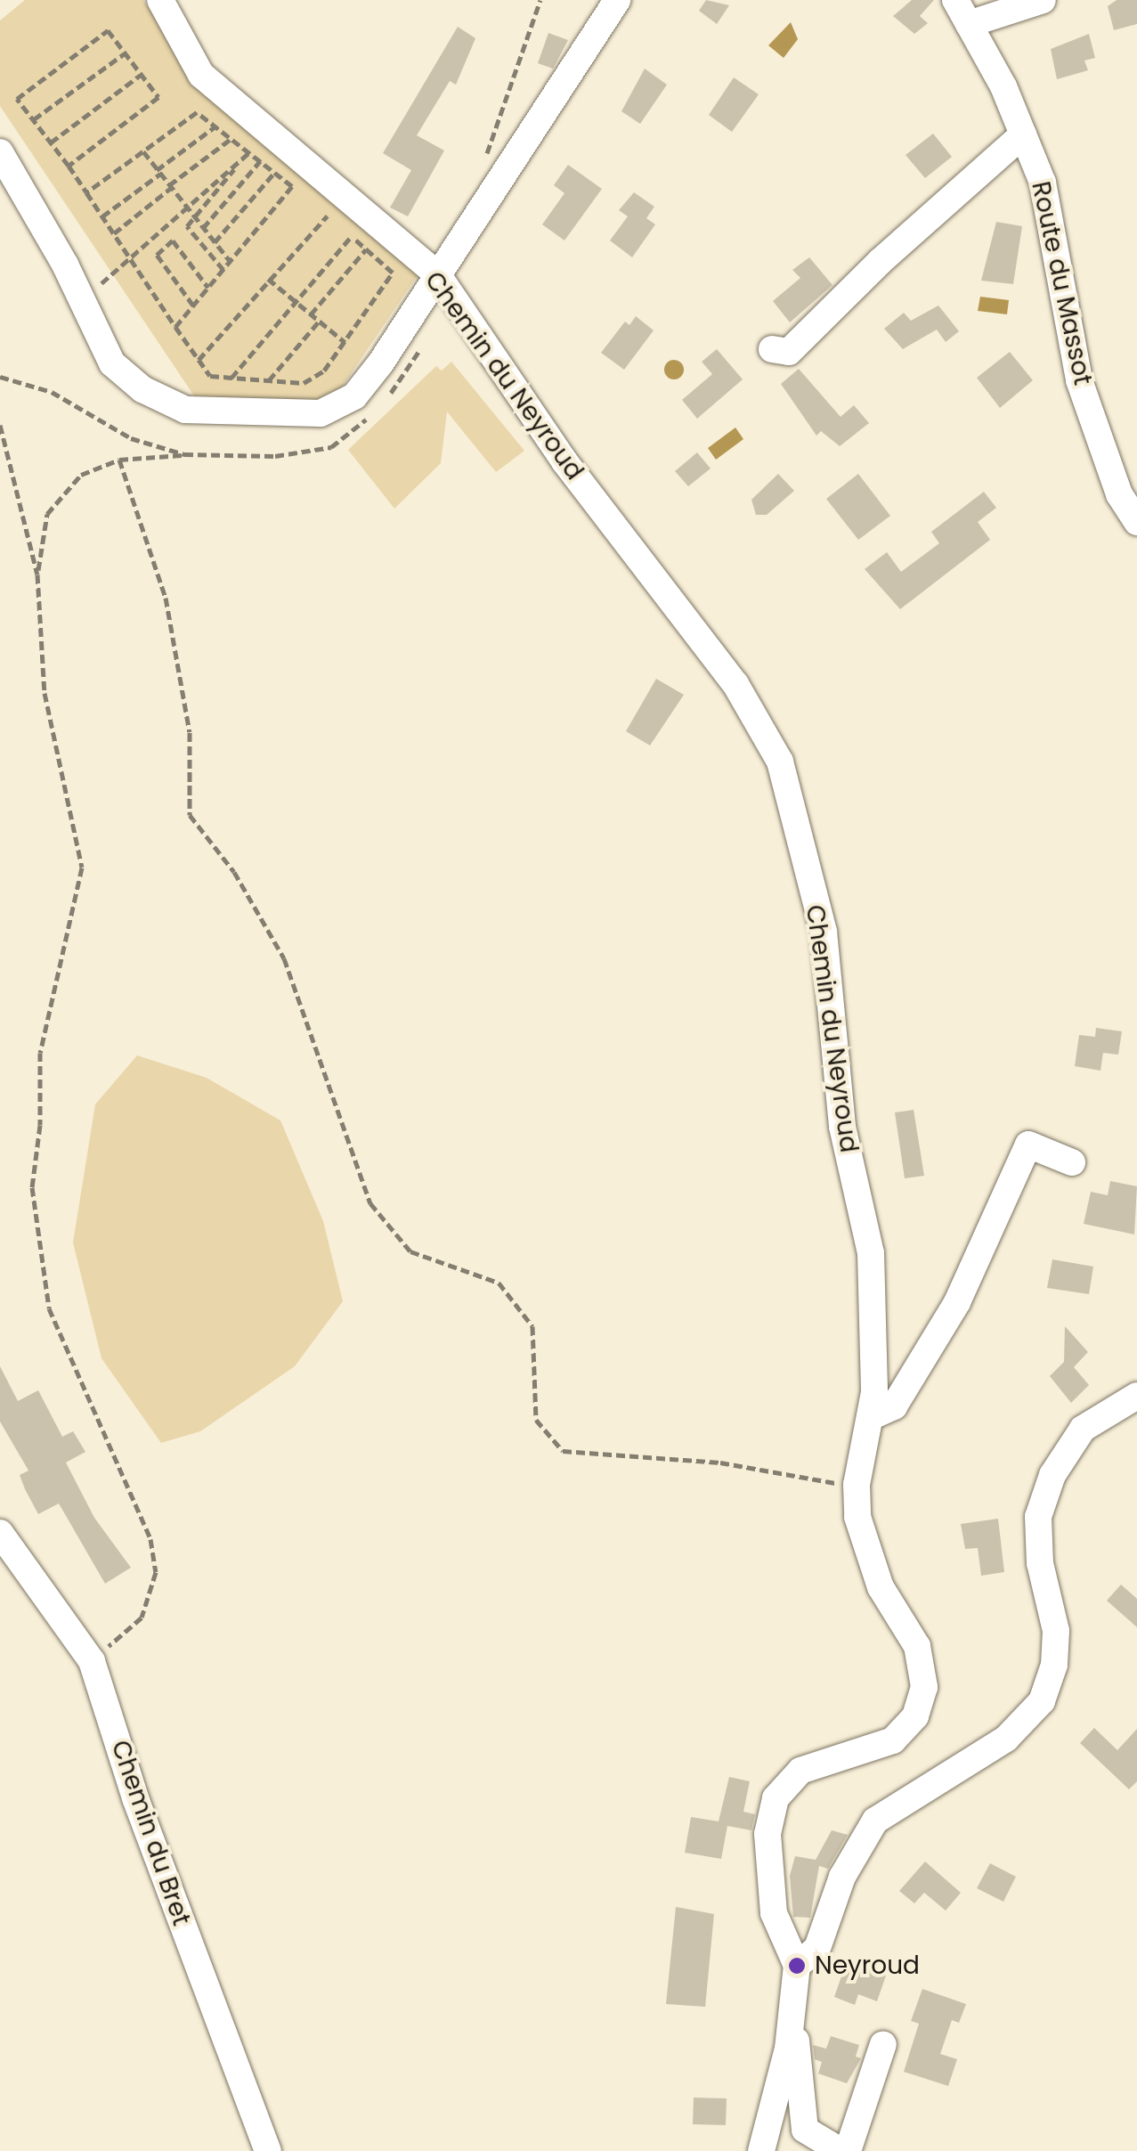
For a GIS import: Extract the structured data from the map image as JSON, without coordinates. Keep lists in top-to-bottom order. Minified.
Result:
{"streets":{"street":["Route du Massot","Chemin du Neyroud","Chemin du Bret"]},"places":["Neyroud"]}
